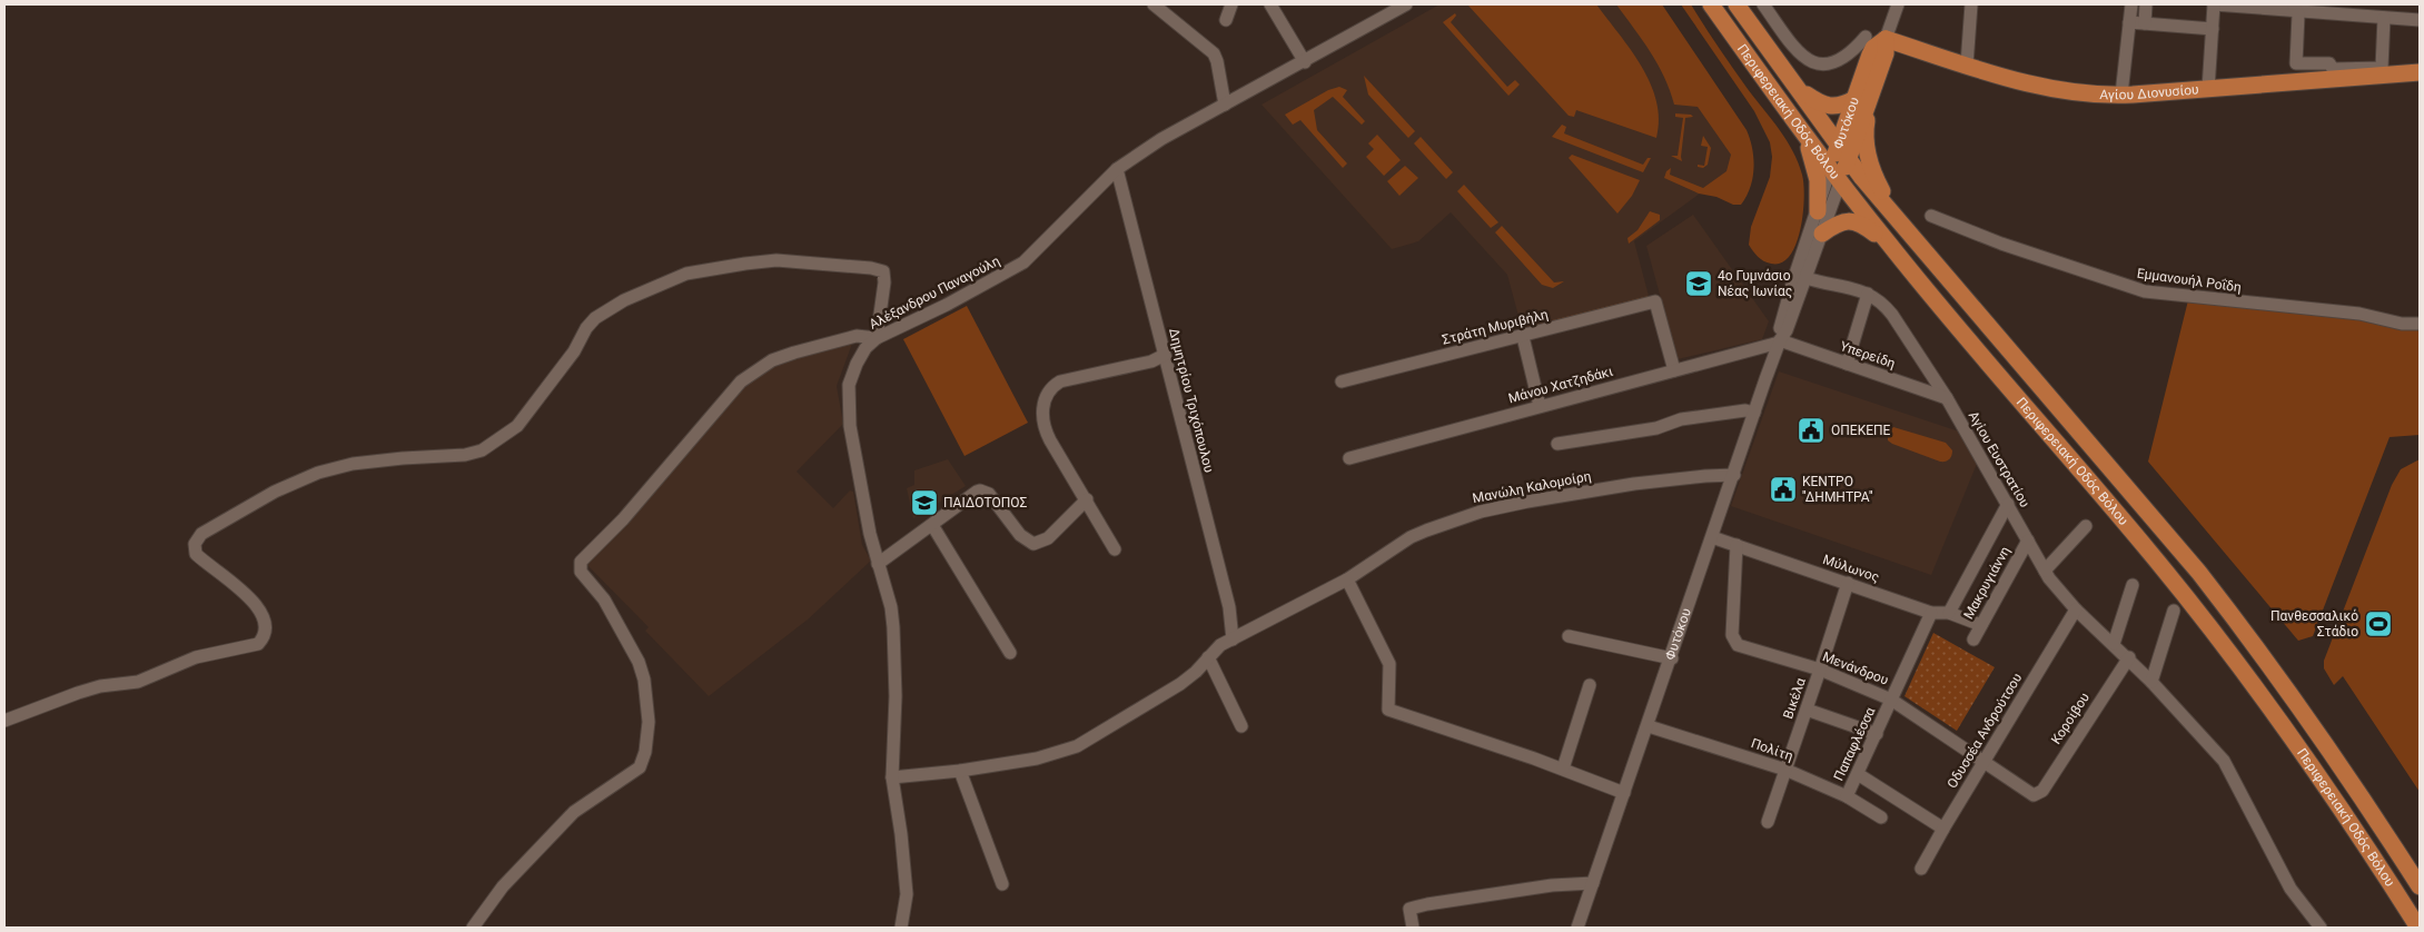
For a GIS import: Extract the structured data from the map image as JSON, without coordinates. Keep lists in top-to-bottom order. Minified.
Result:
{"streets":{"main road":["Αγίου Διονυσίου","Περιφερειακή Οδός Βόλου","Φυτόκου"],"street":["Εμμανουήλ Ροΐδη","Αλέξανδρου Παναγούλη","Στράτη Μυριβήλη","Υπερείδη","Μάνου Χατζηδάκι","Δημητρίου Τριχόπουλου","Αγίου Ευστρατίου","Μανώλη Καλομοίρη","Μύλωνος","Μακρυγιάννη","Μενάνδρου","Βικέλα","Κοροίβου","Οδυσσέα Ανδρούτσου","Παπαφλέσσα","Πολίτη"]},"crossings":[["Αγίου Διονυσίου","Φυτόκου"],["Περιφερειακή Οδός Βόλου","Φυτόκου"],["Φυτόκου","Υπερείδη"],["Φυτόκου","Μάνου Χατζηδάκι"],["Φυτόκου","Αγίου Ευστρατίου"],["Φυτόκου","Μανώλη Καλομοίρη"],["Φυτόκου","Μύλωνος"],["Φυτόκου","Πολίτη"],["Αλέξανδρου Παναγούλη","Δημητρίου Τριχόπουλου"],["Αλέξανδρου Παναγούλη","Μανώλη Καλομοίρη"],["Στράτη Μυριβήλη","Μάνου Χατζηδάκι"],["Υπερείδη","Μάνου Χατζηδάκι"],["Υπερείδη","Αγίου Ευστρατίου"],["Δημητρίου Τριχόπουλου","Μανώλη Καλομοίρη"],["Αγίου Ευστρατίου","Μακρυγιάννη"],["Αγίου Ευστρατίου","Κοροίβου"],["Αγίου Ευστρατίου","Οδυσσέα Ανδρούτσου"],["Μύλωνος","Μακρυγιάννη"],["Μύλωνος","Μενάνδρου"],["Μύλωνος","Βικέλα"],["Μύλωνος","Παπαφλέσσα"],["Μενάνδρου","Βικέλα"],["Μενάνδρου","Κοροίβου"],["Μενάνδρου","Οδυσσέα Ανδρούτσου"],["Μενάνδρου","Παπαφλέσσα"],["Βικέλα","Πολίτη"],["Παπαφλέσσα","Πολίτη"]],"places":{"school or university":["4ο Γυμνάσιο Νέας Ιωνίας","ΠΑΙΔΟΤΟΠΟΣ"],"public building":["ΟΠΕΚΕΠΕ","ΚΕΝΤΡΟ ''ΔΗΜΗΤΡΑ''"],"sports":["Πανθεσσαλικό Στάδιο"]}}
